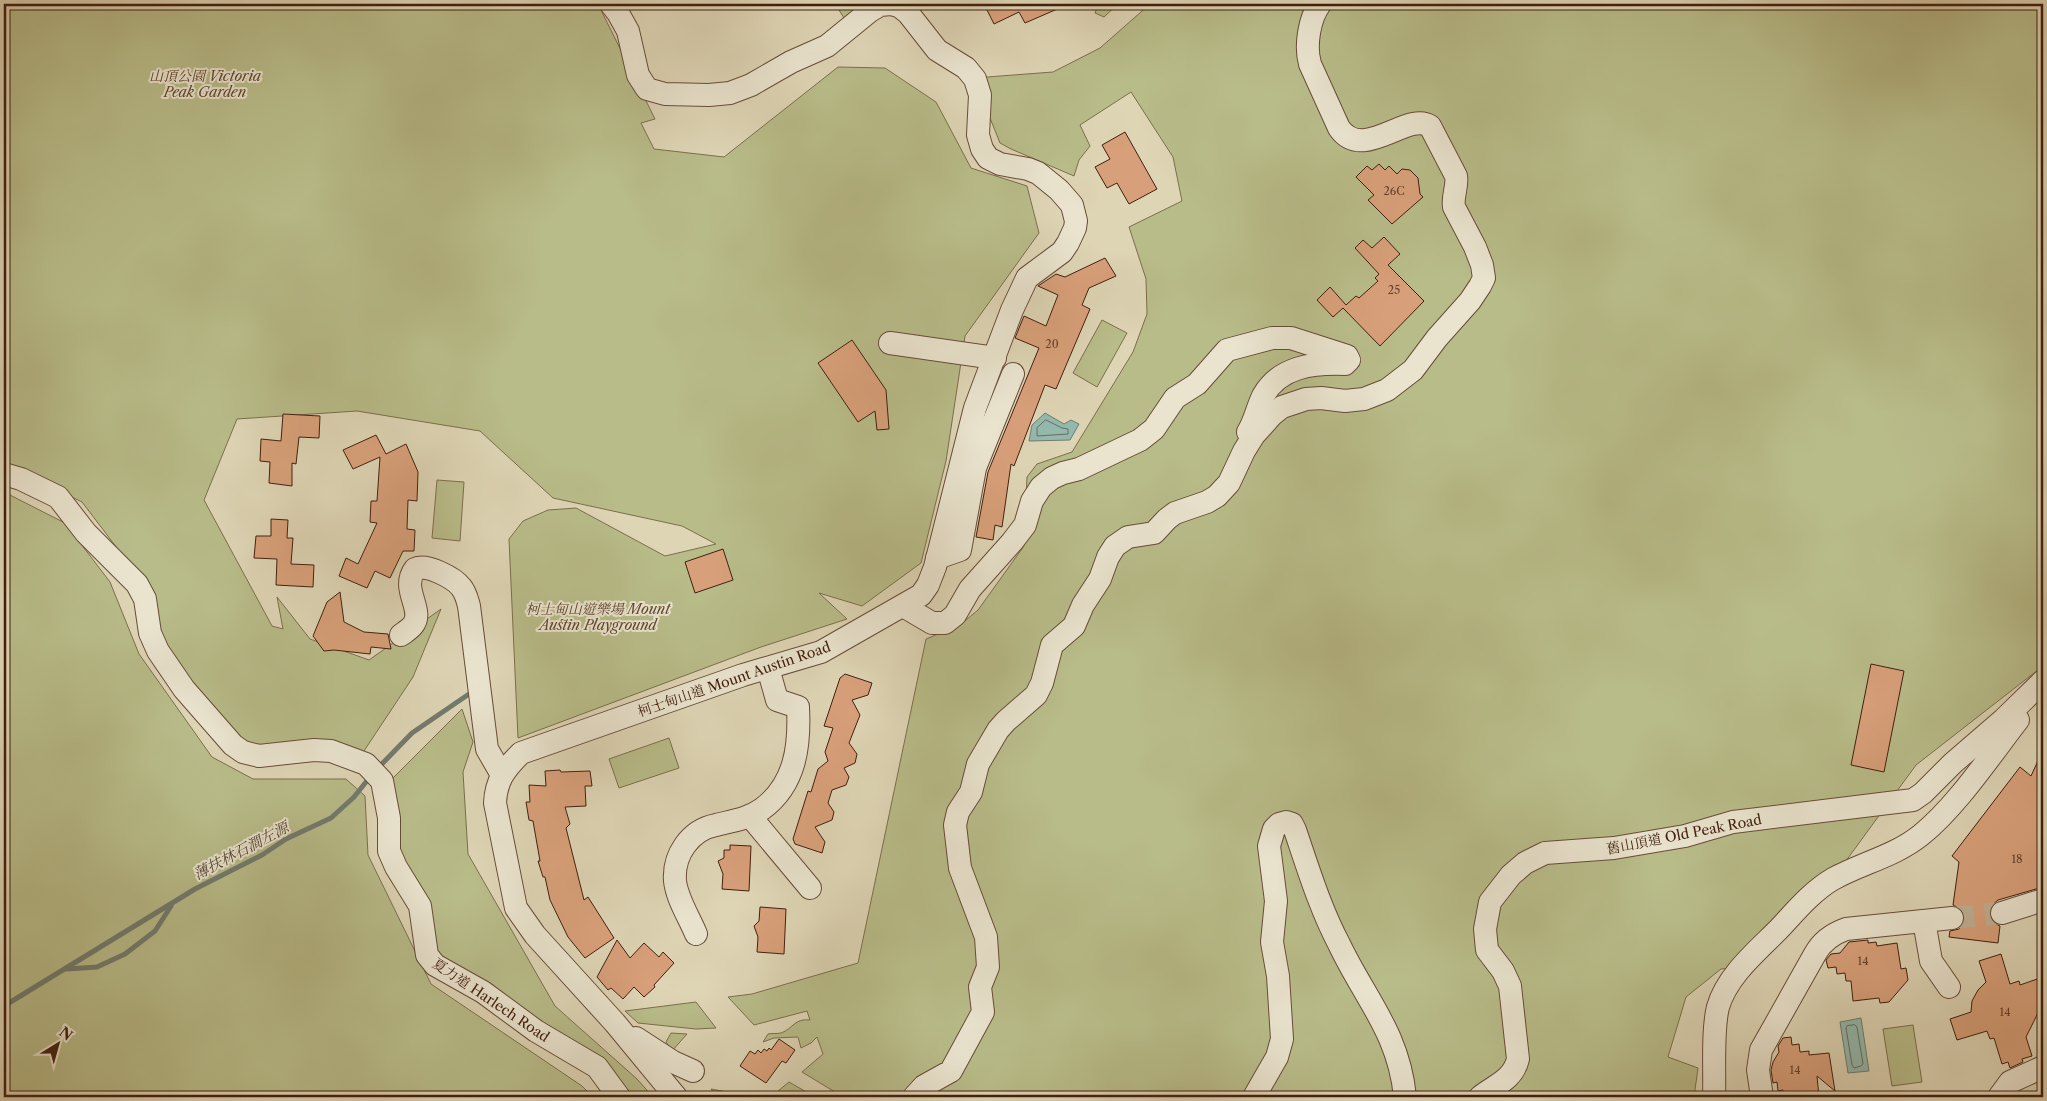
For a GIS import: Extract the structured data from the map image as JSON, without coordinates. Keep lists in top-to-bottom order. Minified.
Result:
{"streets":{"street":["柯士甸山道 Mount Austin Road","舊山頂道 Old Peak Road","夏力道 Harlech Road"]},"water":["薄扶林石澗左源"],"parks":["山頂公園 Victoria Peak Garden","柯士甸山遊樂場 Mount Austin Playground"],"house_numbers":["26C","25","20","18","14","14","14"],"north":"top right"}
